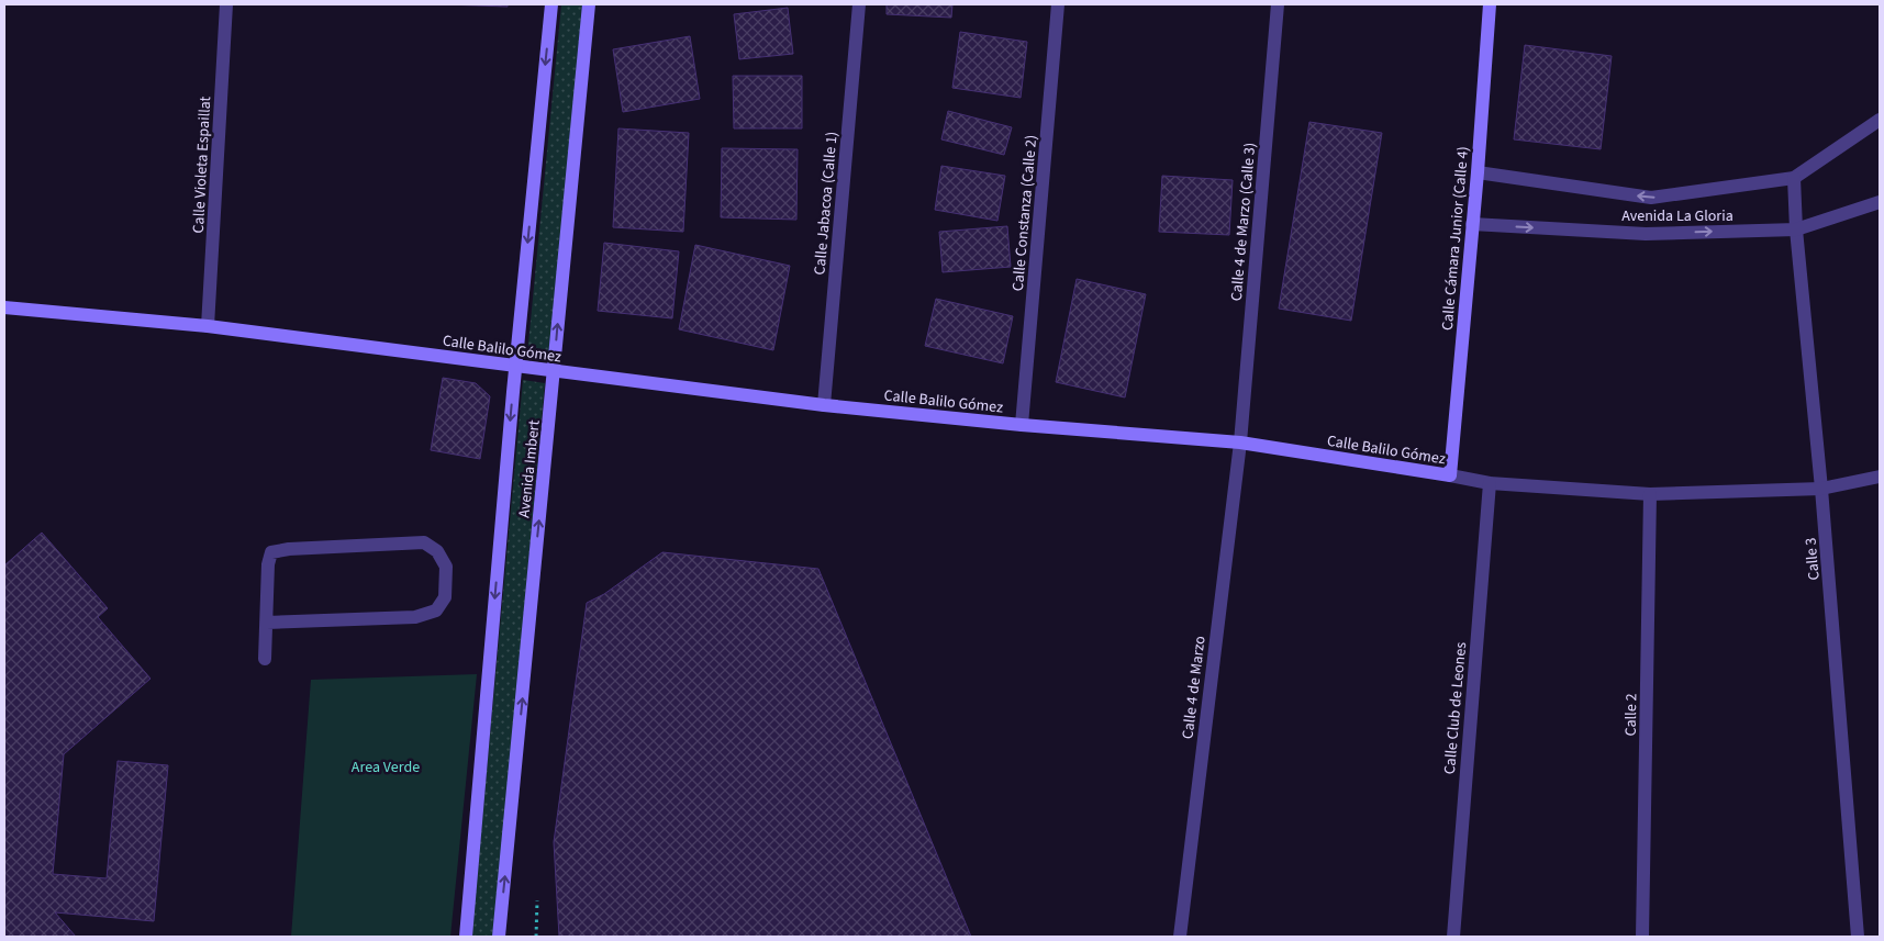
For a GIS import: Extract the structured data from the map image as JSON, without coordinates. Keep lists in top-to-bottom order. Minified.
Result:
{"streets":{"street":["Calle Violeta Espaillat","Calle Jabacoa (Calle 1)","Calle Constanza (Calle 2)","Avenida La Gloria","Calle 4 de Marzo (Calle 3)","Calle Cámara Junior (Calle 4)","Calle Balilo Gómez","Avenida Imbert","Calle 3","Calle 4 de Marzo","Calle Club de Leones","Calle 2"]},"crossings":[["Calle Violeta Espaillat","Calle Balilo Gómez"],["Calle Jabacoa (Calle 1)","Calle Balilo Gómez"],["Calle Constanza (Calle 2)","Calle Balilo Gómez"],["Avenida La Gloria","Calle Cámara Junior (Calle 4)"],["Avenida La Gloria","Calle 3"],["Calle 4 de Marzo (Calle 3)","Calle Balilo Gómez"],["Calle 4 de Marzo (Calle 3)","Calle 4 de Marzo"],["Calle Cámara Junior (Calle 4)","Calle Balilo Gómez"],["Calle Balilo Gómez","Avenida Imbert"],["Calle Balilo Gómez","Calle 3"],["Calle Balilo Gómez","Calle 4 de Marzo"],["Calle Balilo Gómez","Calle Club de Leones"],["Calle Balilo Gómez","Calle 2"]],"parks":["Area Verde"]}
